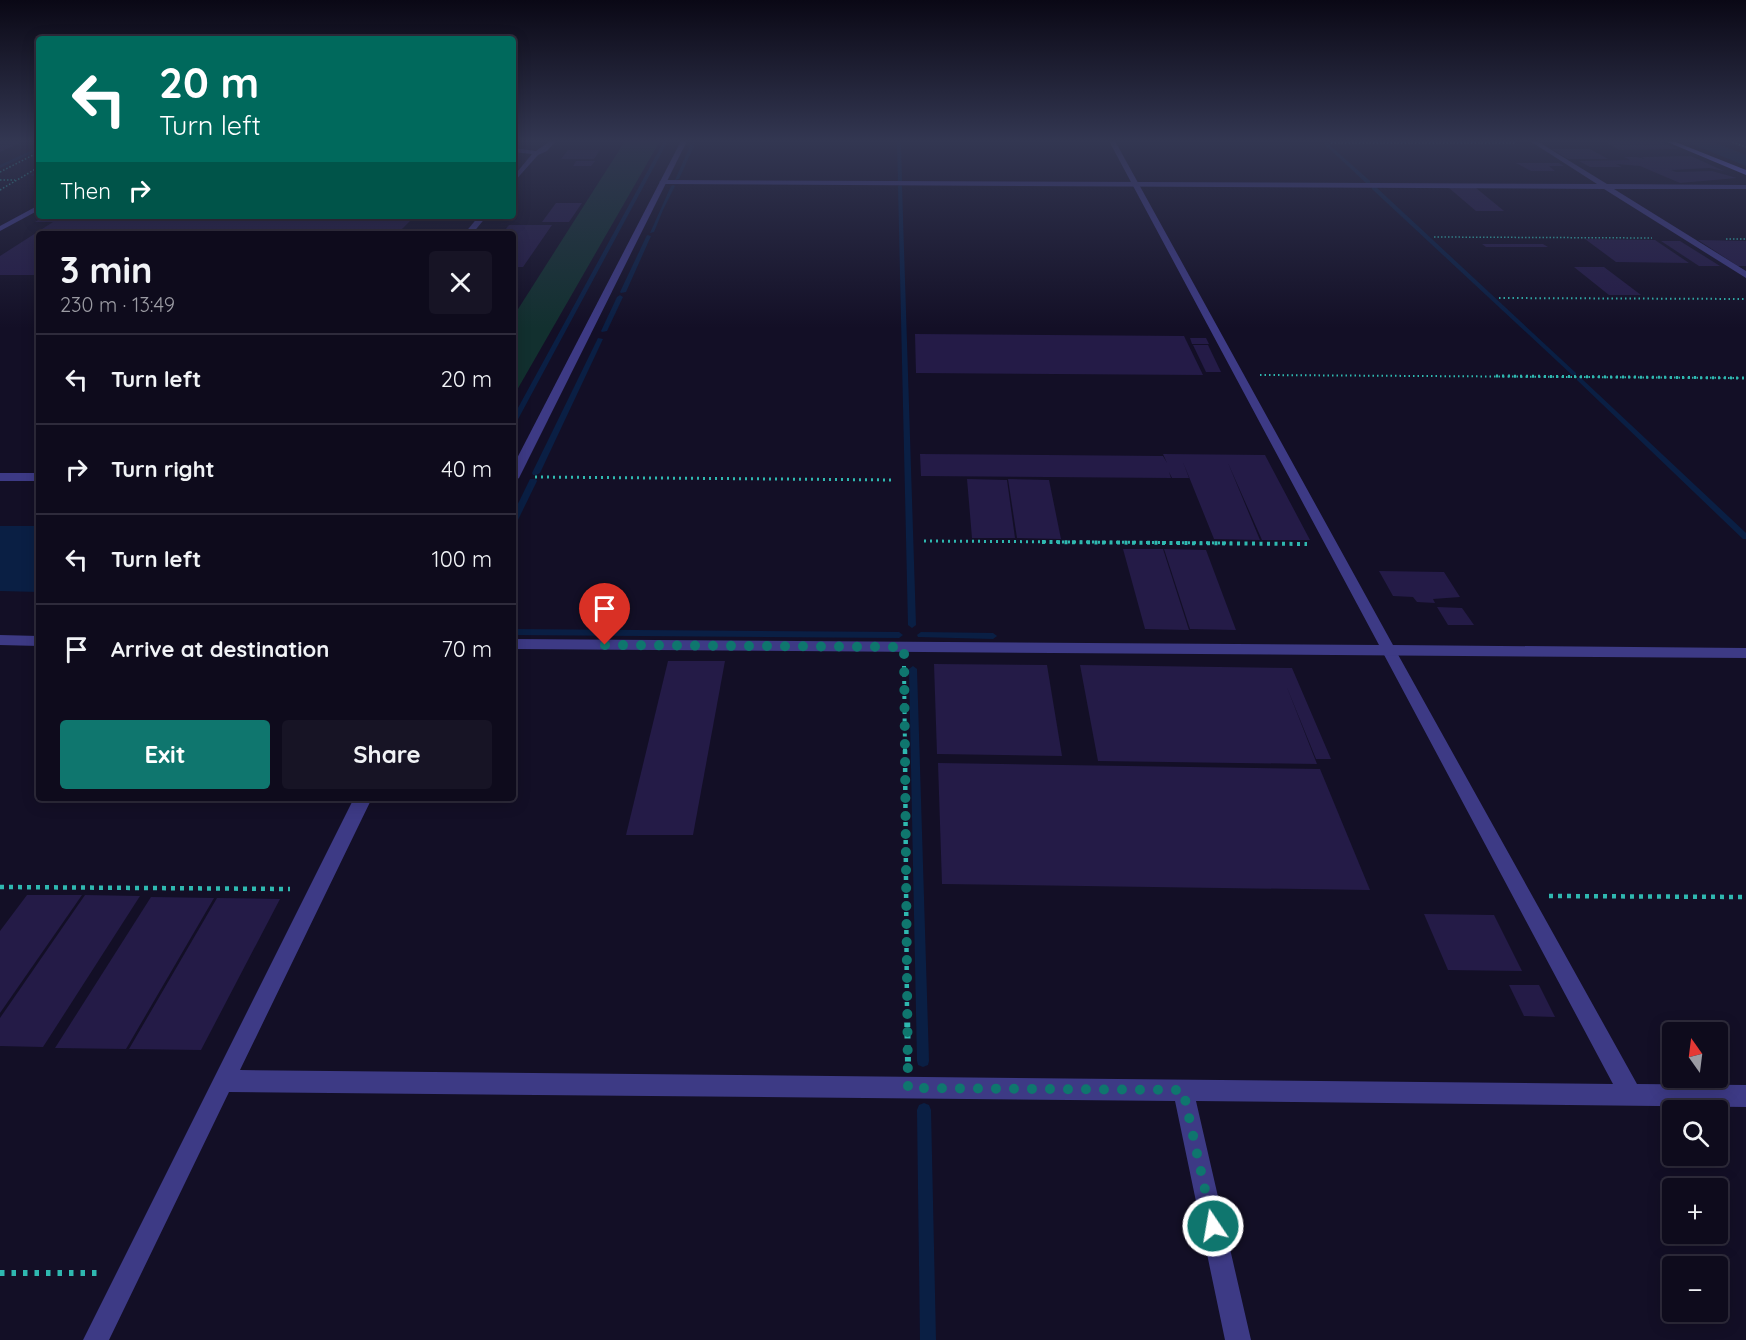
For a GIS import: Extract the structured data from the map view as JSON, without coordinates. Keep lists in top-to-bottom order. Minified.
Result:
{"north":"top","page":{"turn":["20 m","Turn left"],"then":"Then","heading":["3 min","230 m · 13:49"],"list":[{"name":"Turn left","value":"20 m"},{"name":"Turn right","value":"40 m"},{"name":"Turn left","value":"100 m"},{"name":"Arrive at destination","value":"70 m"}],"buttons":["Exit","Share"],"map_buttons":["+","−"]}}
